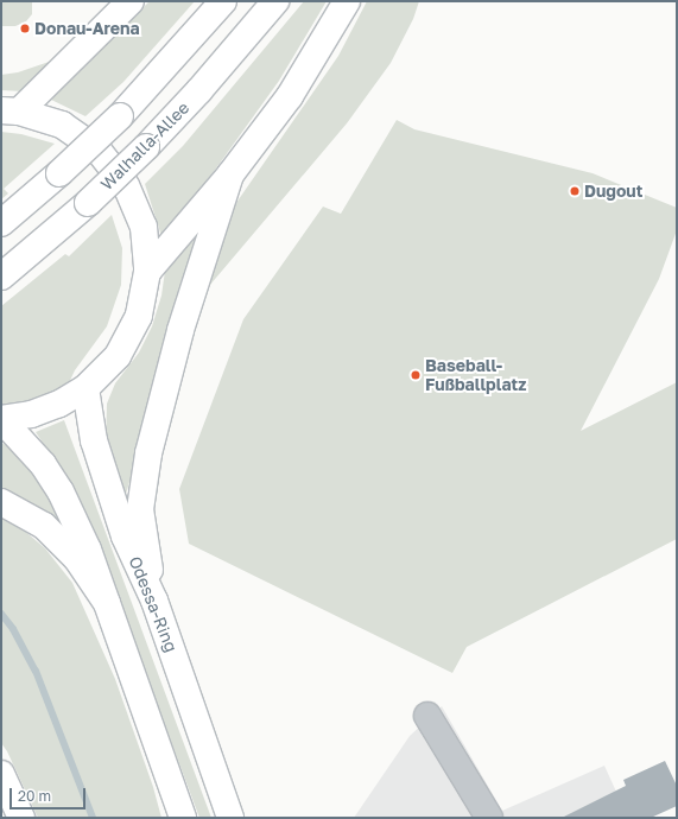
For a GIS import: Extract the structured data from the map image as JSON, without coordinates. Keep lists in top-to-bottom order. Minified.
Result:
{"streets":{"main road":["Walhalla-Allee","Odessa-Ring"]},"places":["Donau-Arena","Dugout","Baseball- Fußballplatz"],"scale_bar":"20 m"}
